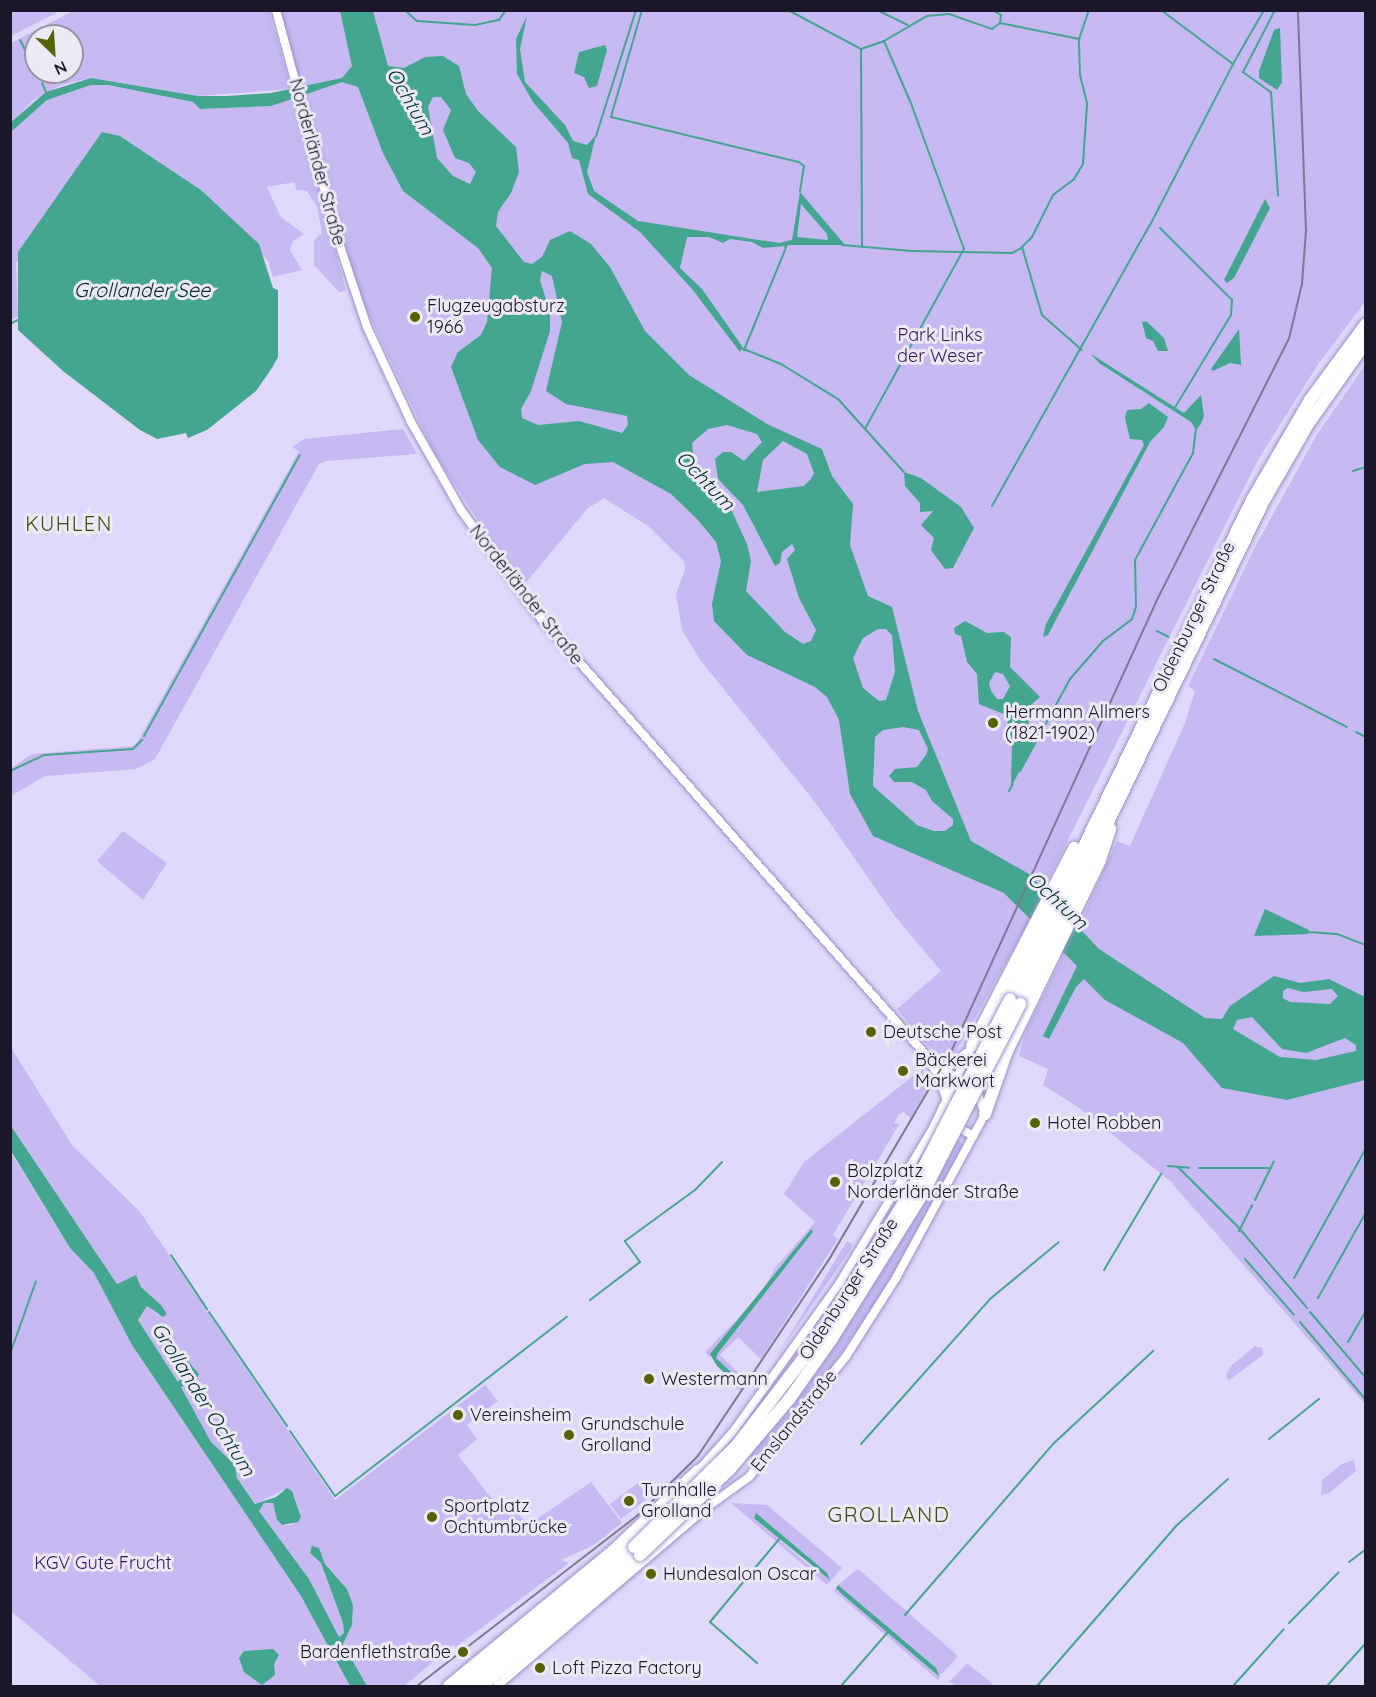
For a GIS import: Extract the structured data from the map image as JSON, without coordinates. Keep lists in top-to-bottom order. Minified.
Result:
{"streets":{"highway":["Oldenburger Straße"],"street":["Norderländer Straße","Emslandstraße"]},"crossings":[["Norderländer Straße","Emslandstraße"]],"districts":["KUHLEN","GROLLAND"],"water":["Ochtum","Grollander See","Grollander Ochtum"],"parks":["Park Links der Weser","KGV Gute Frucht"],"places":["Flugzeugabsturz 1966","Hermann Allmers (1821-1902)","Deutsche Post","Bäckerei Markwort","Hotel Robben","Bolzplatz Norderländer Straße","Westermann","Vereinsheim","Grundschule Grolland","Turnhalle Grolland","Sportplatz Ochtumbrücke","Hundesalon Oscar","Bardenflethstraße","Loft Pizza Factory"],"north":"bottom right"}
